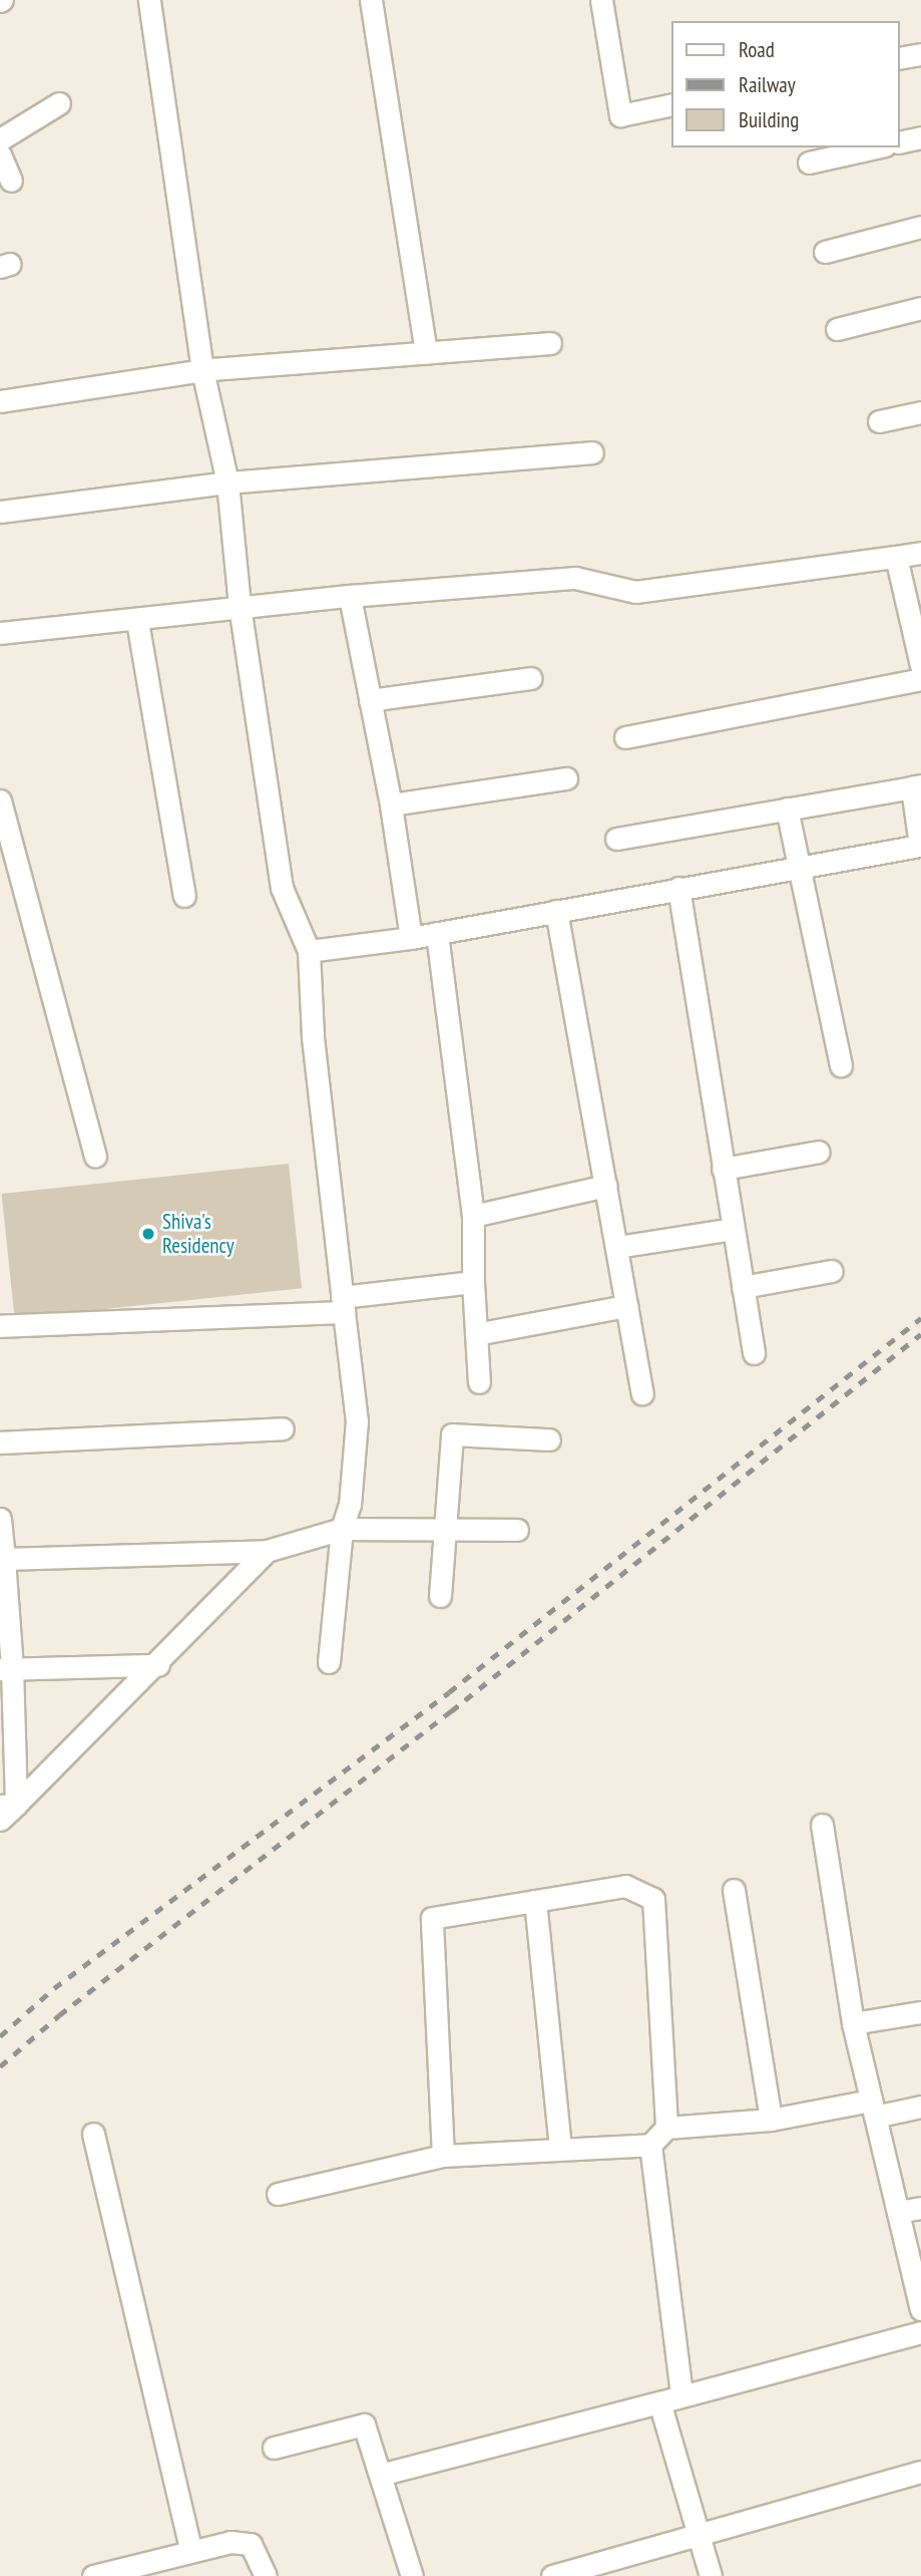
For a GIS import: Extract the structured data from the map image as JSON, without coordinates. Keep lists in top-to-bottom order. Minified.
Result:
{"places":["Shiva's Residency"],"legend":["Road","Railway","Building"]}
